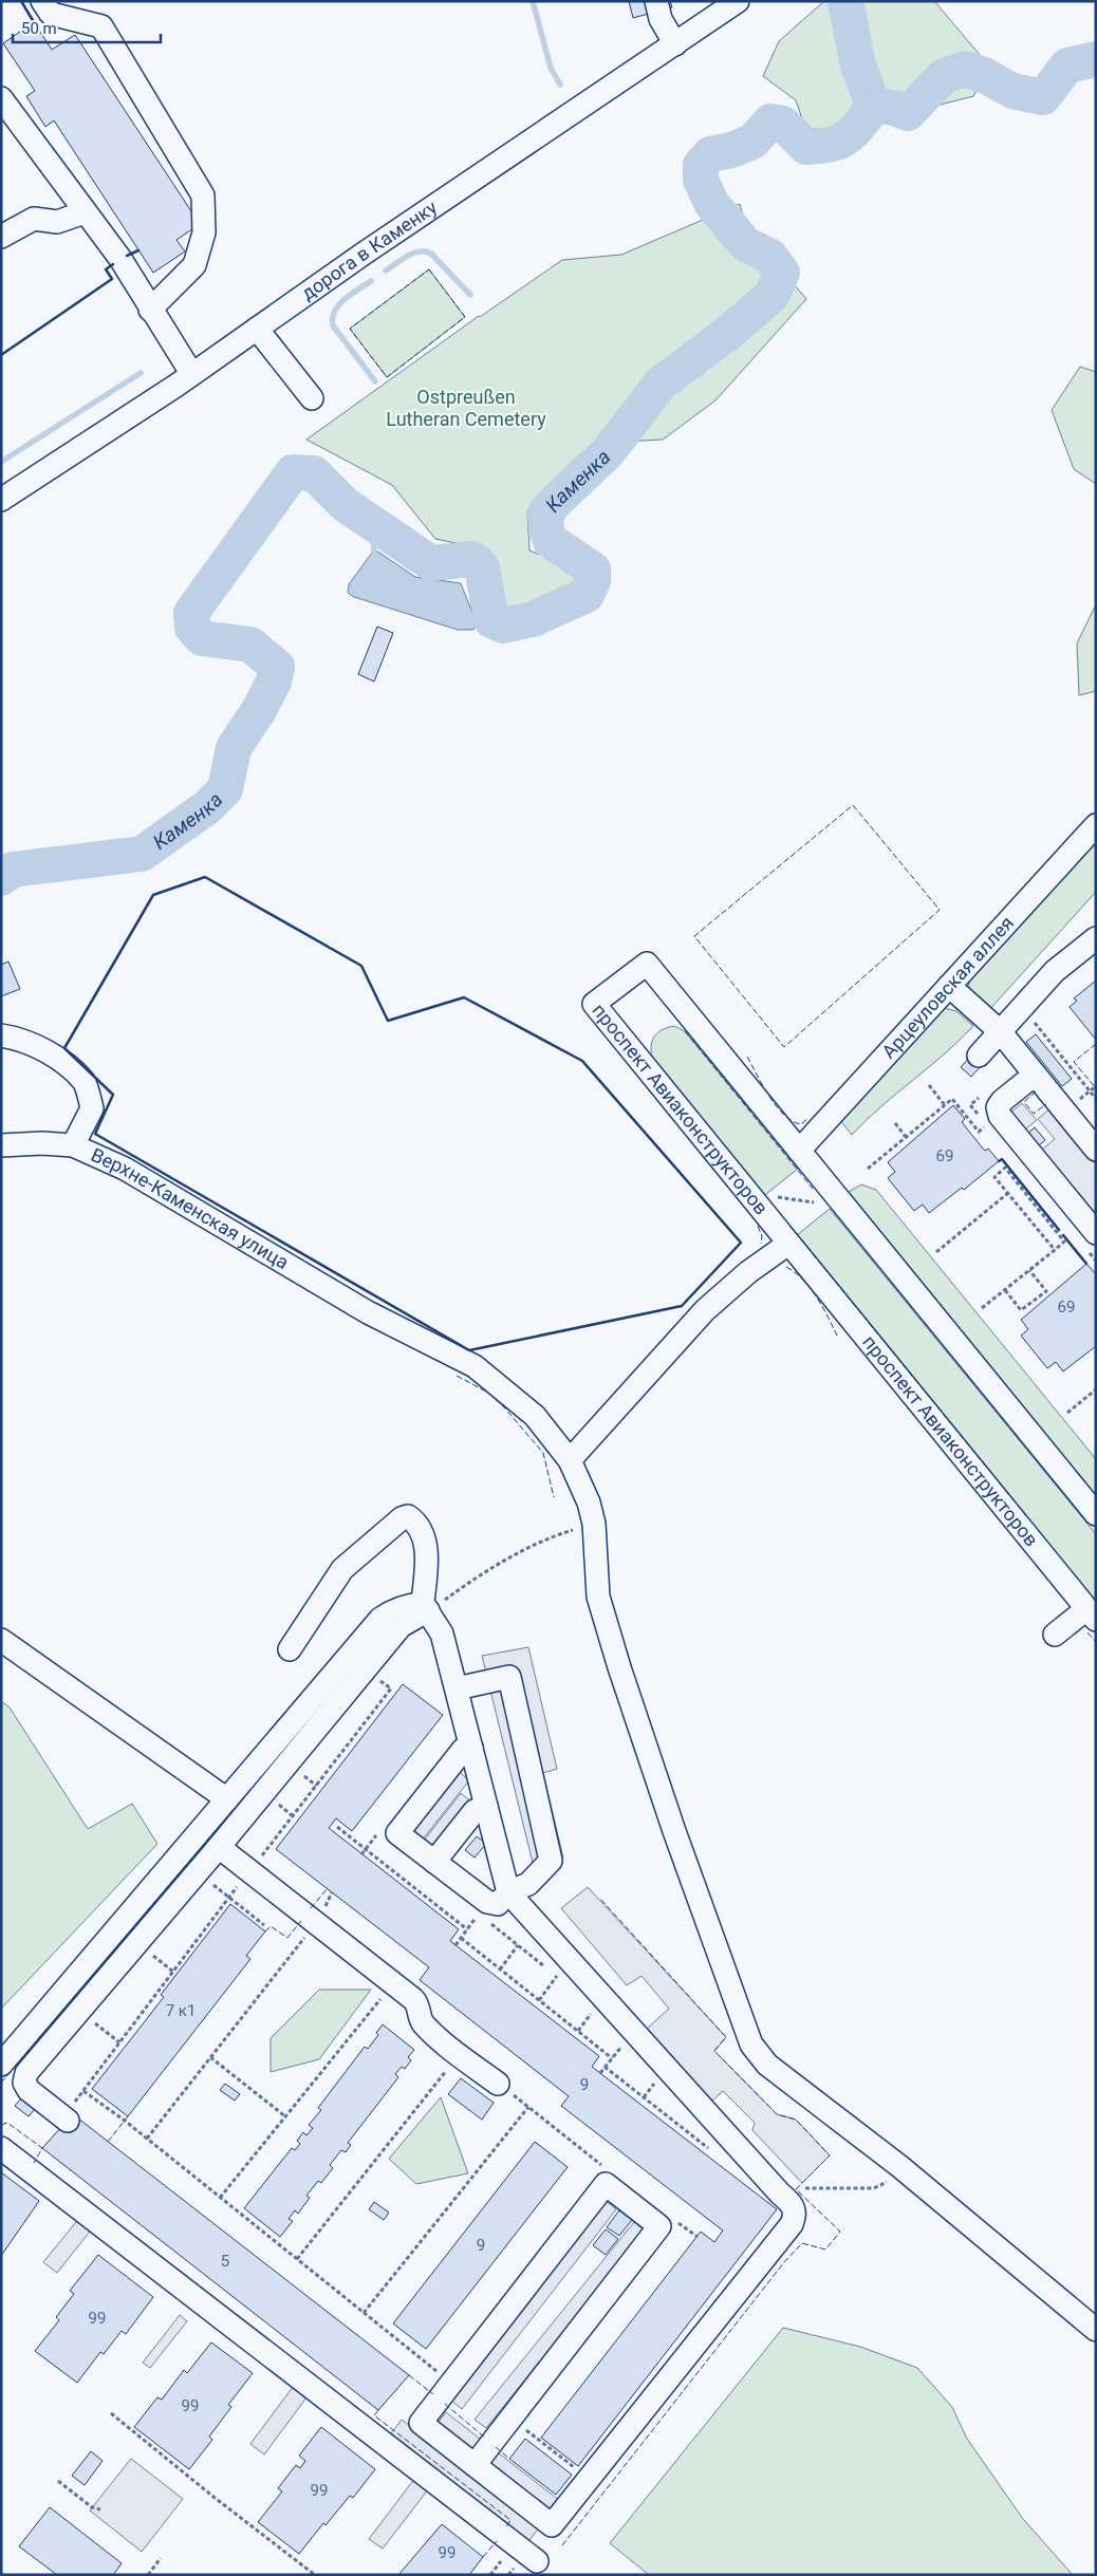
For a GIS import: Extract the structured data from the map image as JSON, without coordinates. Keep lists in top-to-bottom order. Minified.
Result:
{"streets":{"street":["дорога в Каменку","Арцеуловская аллея","проспект Авиаконструкторов","Верхне-Каменская улица"]},"crossings":[["Арцеуловская аллея","проспект Авиаконструкторов"]],"water":["Каменка"],"parks":["Ostpreußen Lutheran Cemetery"],"house_numbers":["69","69","7 к1","9","9","5","99","99","99","99"],"scale_bar":"50 m"}
